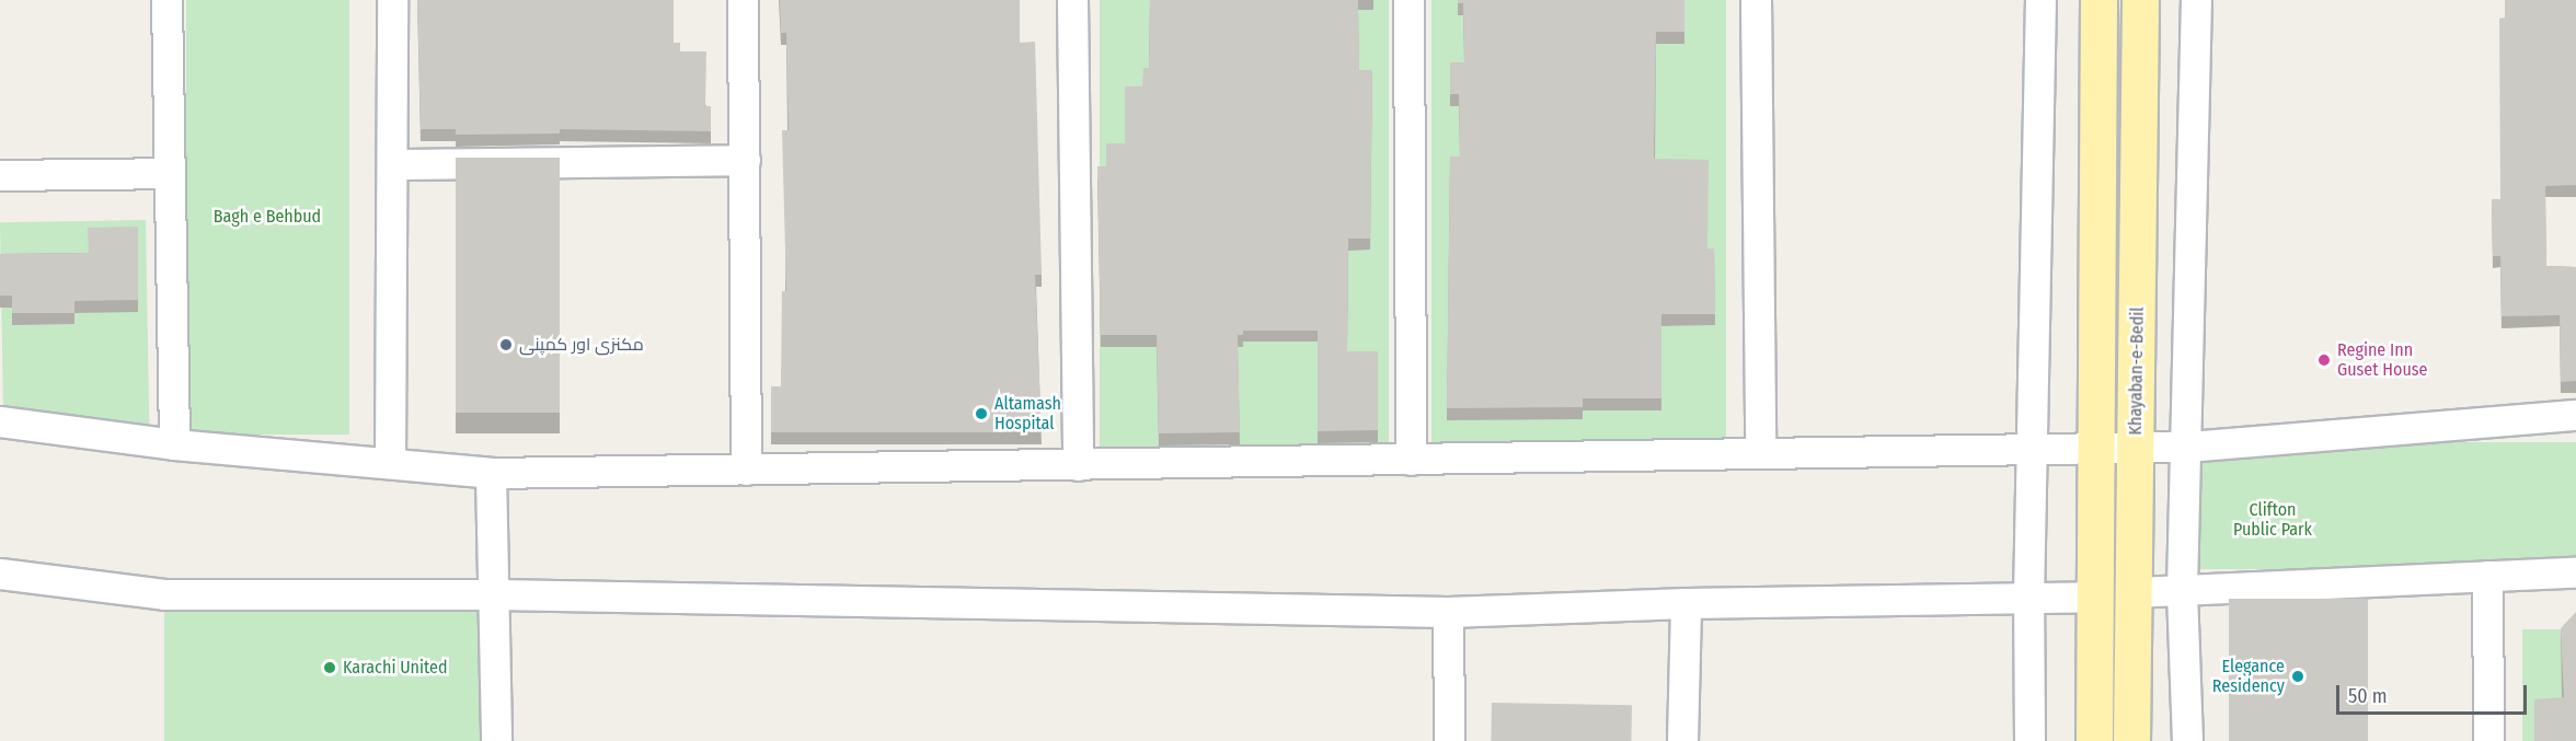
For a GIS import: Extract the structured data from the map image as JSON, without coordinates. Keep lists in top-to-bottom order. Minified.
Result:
{"streets":{"main road":["Khayaban-e-Bedil"]},"parks":["Bagh e Behbud","Clifton Public Park"],"places":["مکنزی اور کمپنی","Regine Inn Guset House","Altamash Hospital","Karachi United","Elegance Residency"],"scale_bar":"50 m"}
